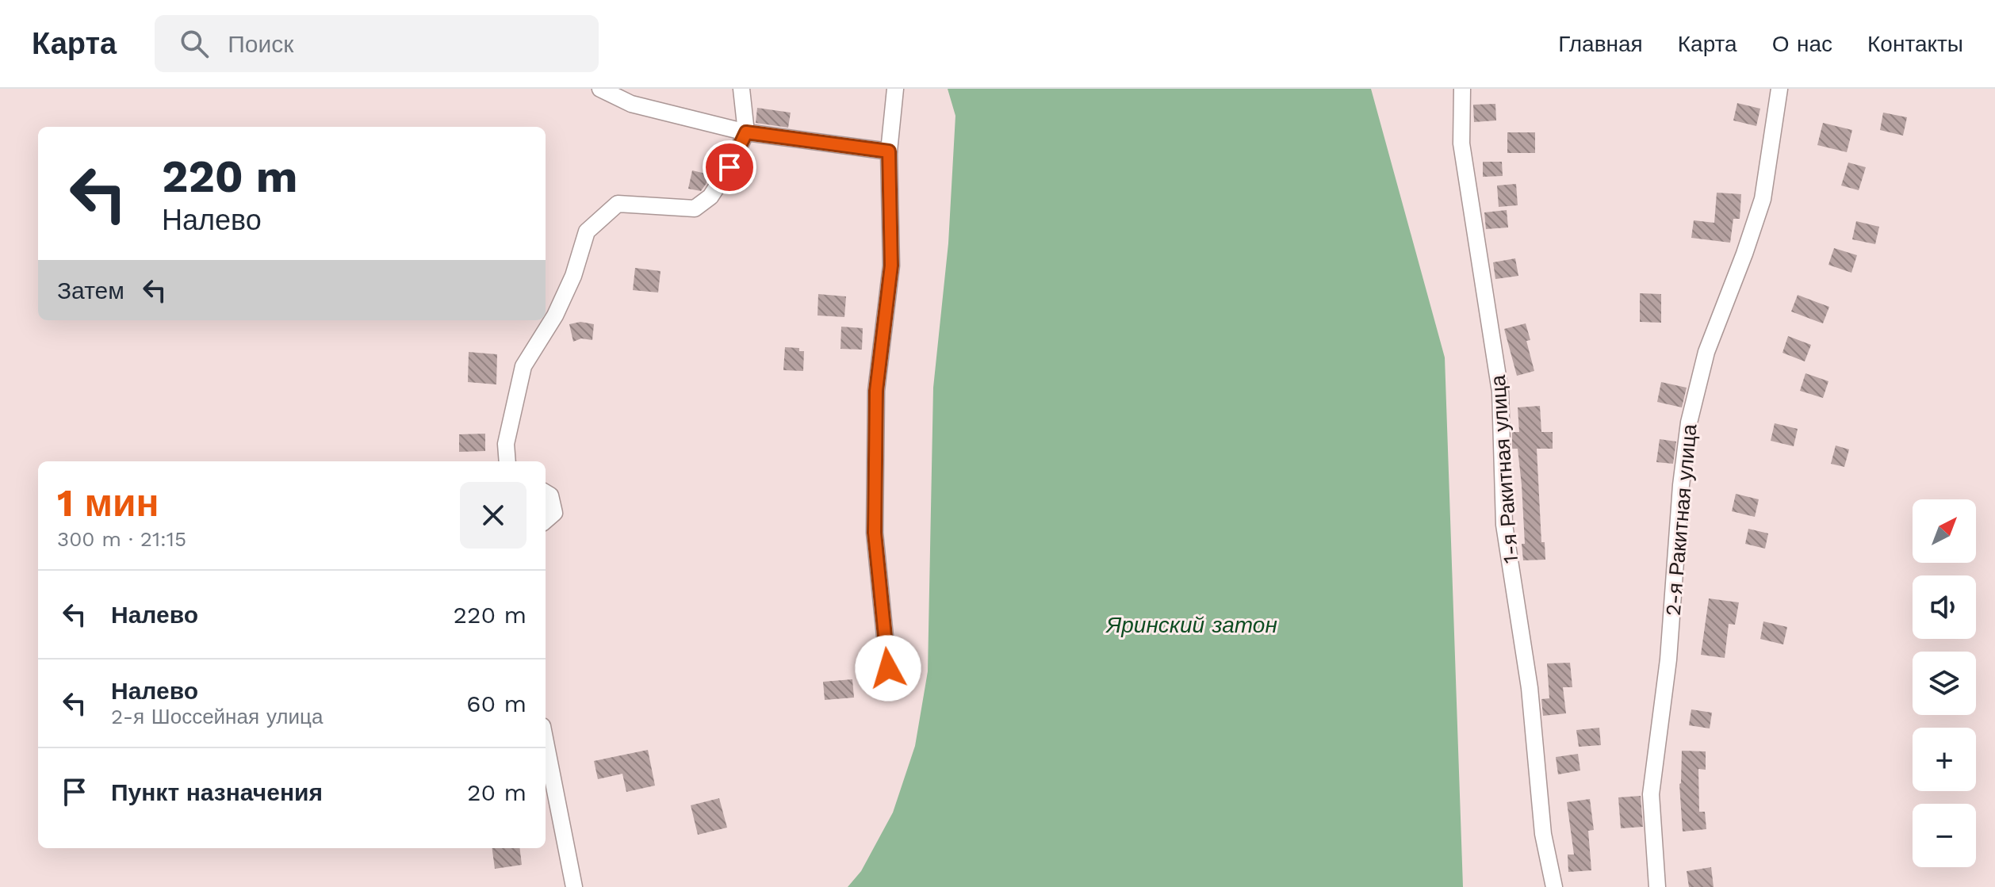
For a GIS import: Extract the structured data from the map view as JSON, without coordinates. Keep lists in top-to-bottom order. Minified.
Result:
{"streets":{"street":["1-я Ракитная улица","2-я Ракитная улица"]},"water":["Яринский затон"],"north":"top right","page":{"header":"Карта","search":"Поиск","nav":["Главная","Карта","О нас","Контакты"],"turn":["220 m","Налево"],"then":"Затем","heading":["1 мин","300 m · 21:15"],"map_buttons":["+","−"],"list":[{"name":"Налево","value":"220 m"},{"name":"Налево","note":"2-я Шоссейная улица","value":"60 m"},{"name":"Пункт назначения","value":"20 m"}]}}
